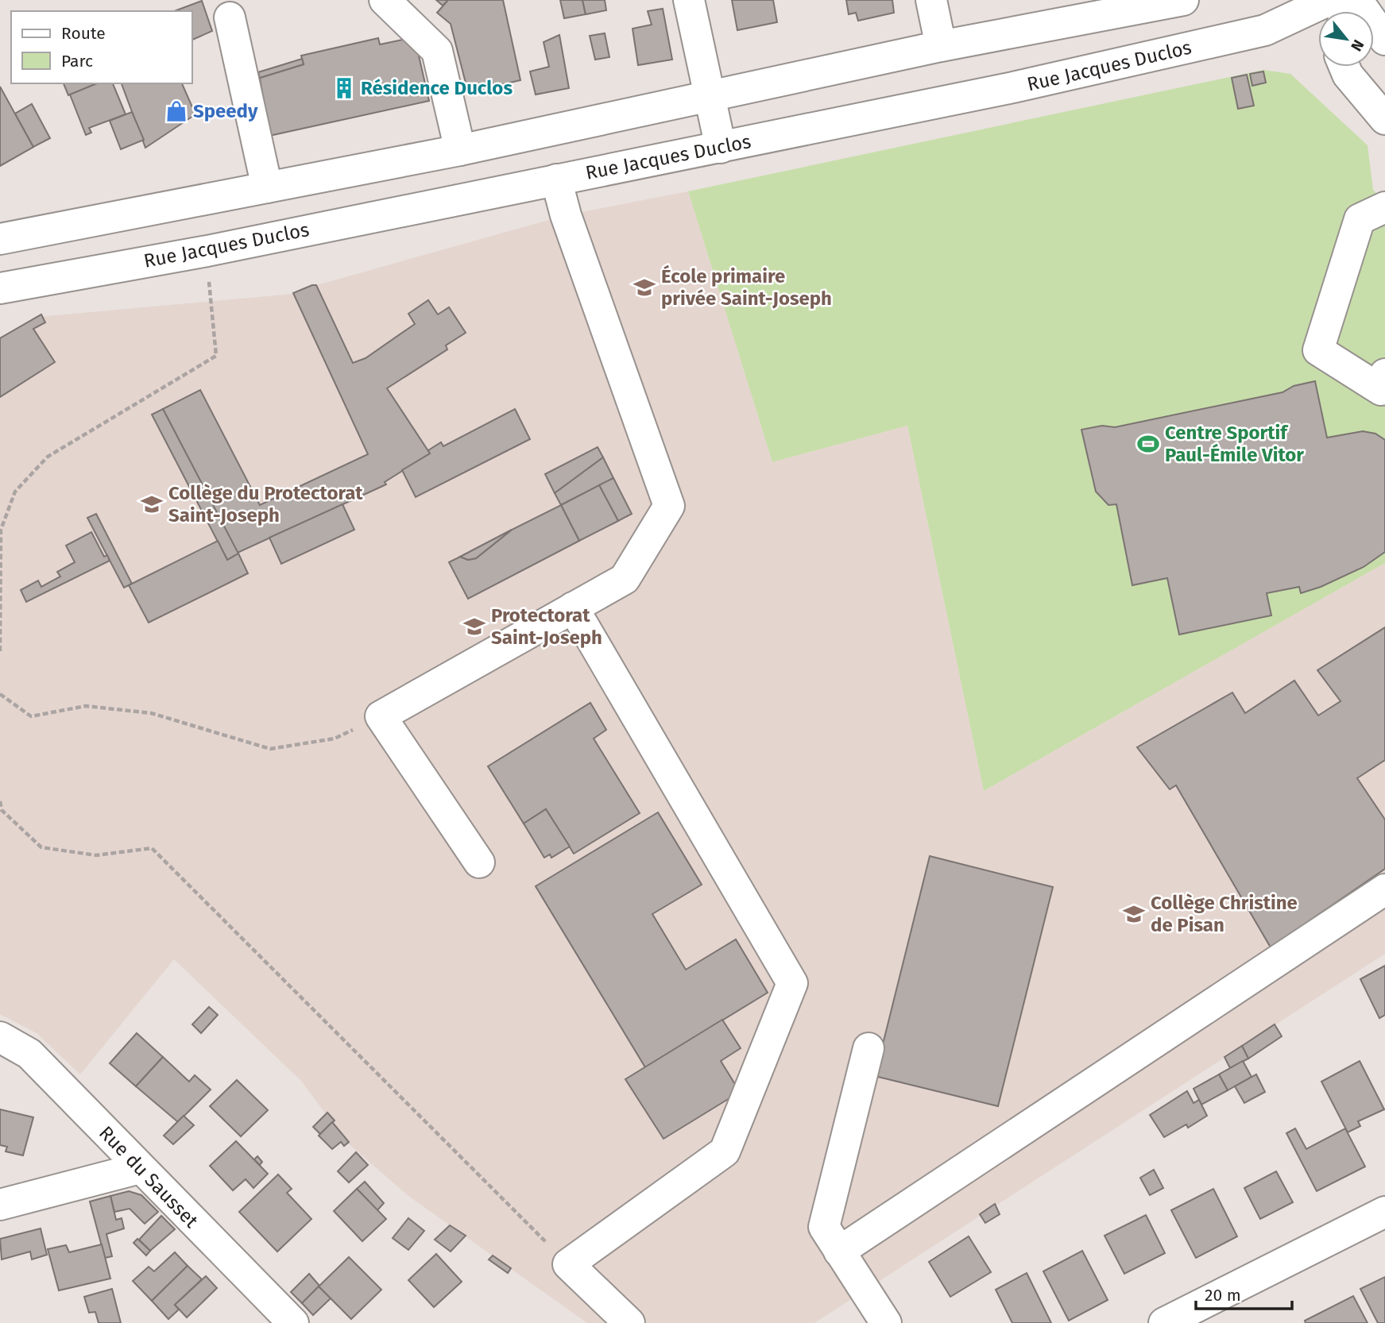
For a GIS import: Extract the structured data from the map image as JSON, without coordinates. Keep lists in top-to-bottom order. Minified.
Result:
{"streets":{"main road":["Rue Jacques Duclos","Rue du Sausset"]},"places":{"building":["Résidence Duclos"],"shop":["Speedy"],"school or university":["École primaire privée Saint-Joseph","Collège du Protectorat Saint-Joseph","Protectorat Saint-Joseph","Collège Christine de Pisan"],"sports":["Centre Sportif Paul-Émile Vitor"]},"legend":["Route","Parc"],"scale_bar":"20 m","north":"bottom right"}
